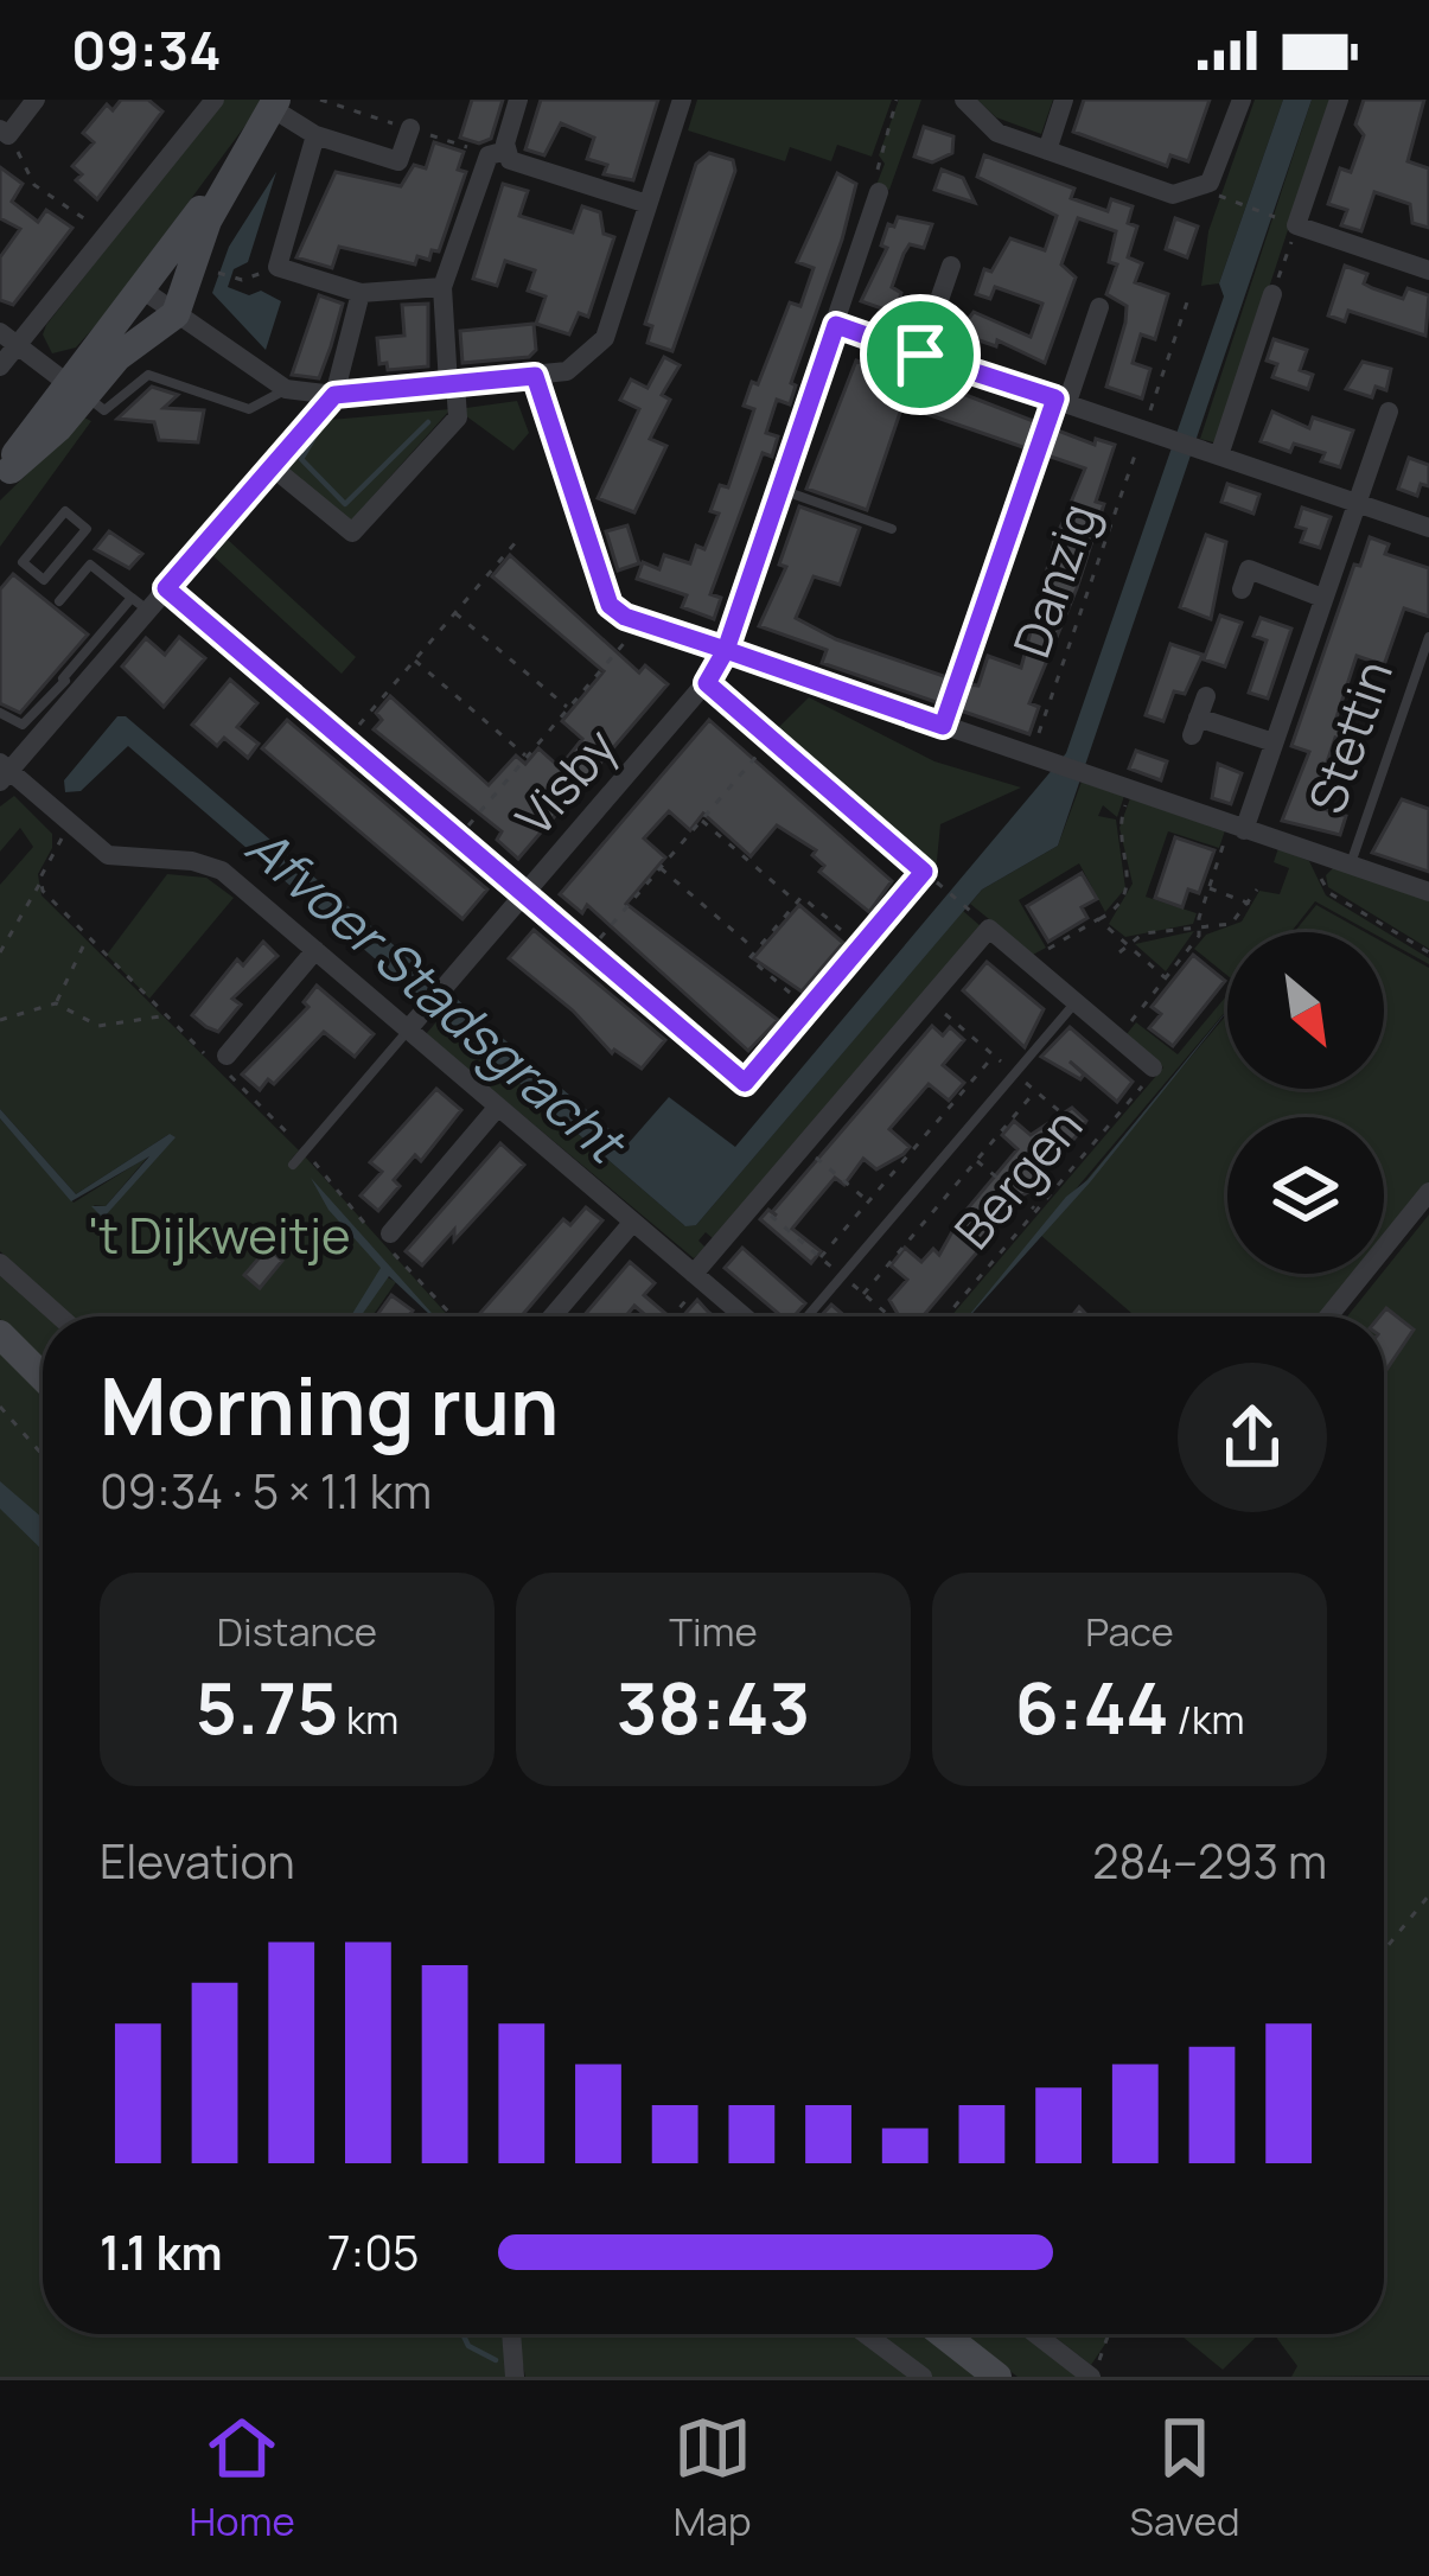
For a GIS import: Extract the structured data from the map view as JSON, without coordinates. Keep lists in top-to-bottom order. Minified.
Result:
{"streets":{"street":["Stettin","Visby"],"path":["Danzig","Bergen"]},"water":["Afvoer Stadsgracht"],"parks":["'t Dijkweitje"],"north":"bottom right","page":{"status":"09:34","heading":["Morning run","09:34 · 5 × 1.1 km"],"stats":[["Distance","5.75 km"],["Time","38:43"],["Pace","6:44 /km"]],"chart":["Elevation","284–293 m"],"list":[{"name":"1.1 km","note":"7:05"}],"tabs":["Home","Map","Saved"]}}
